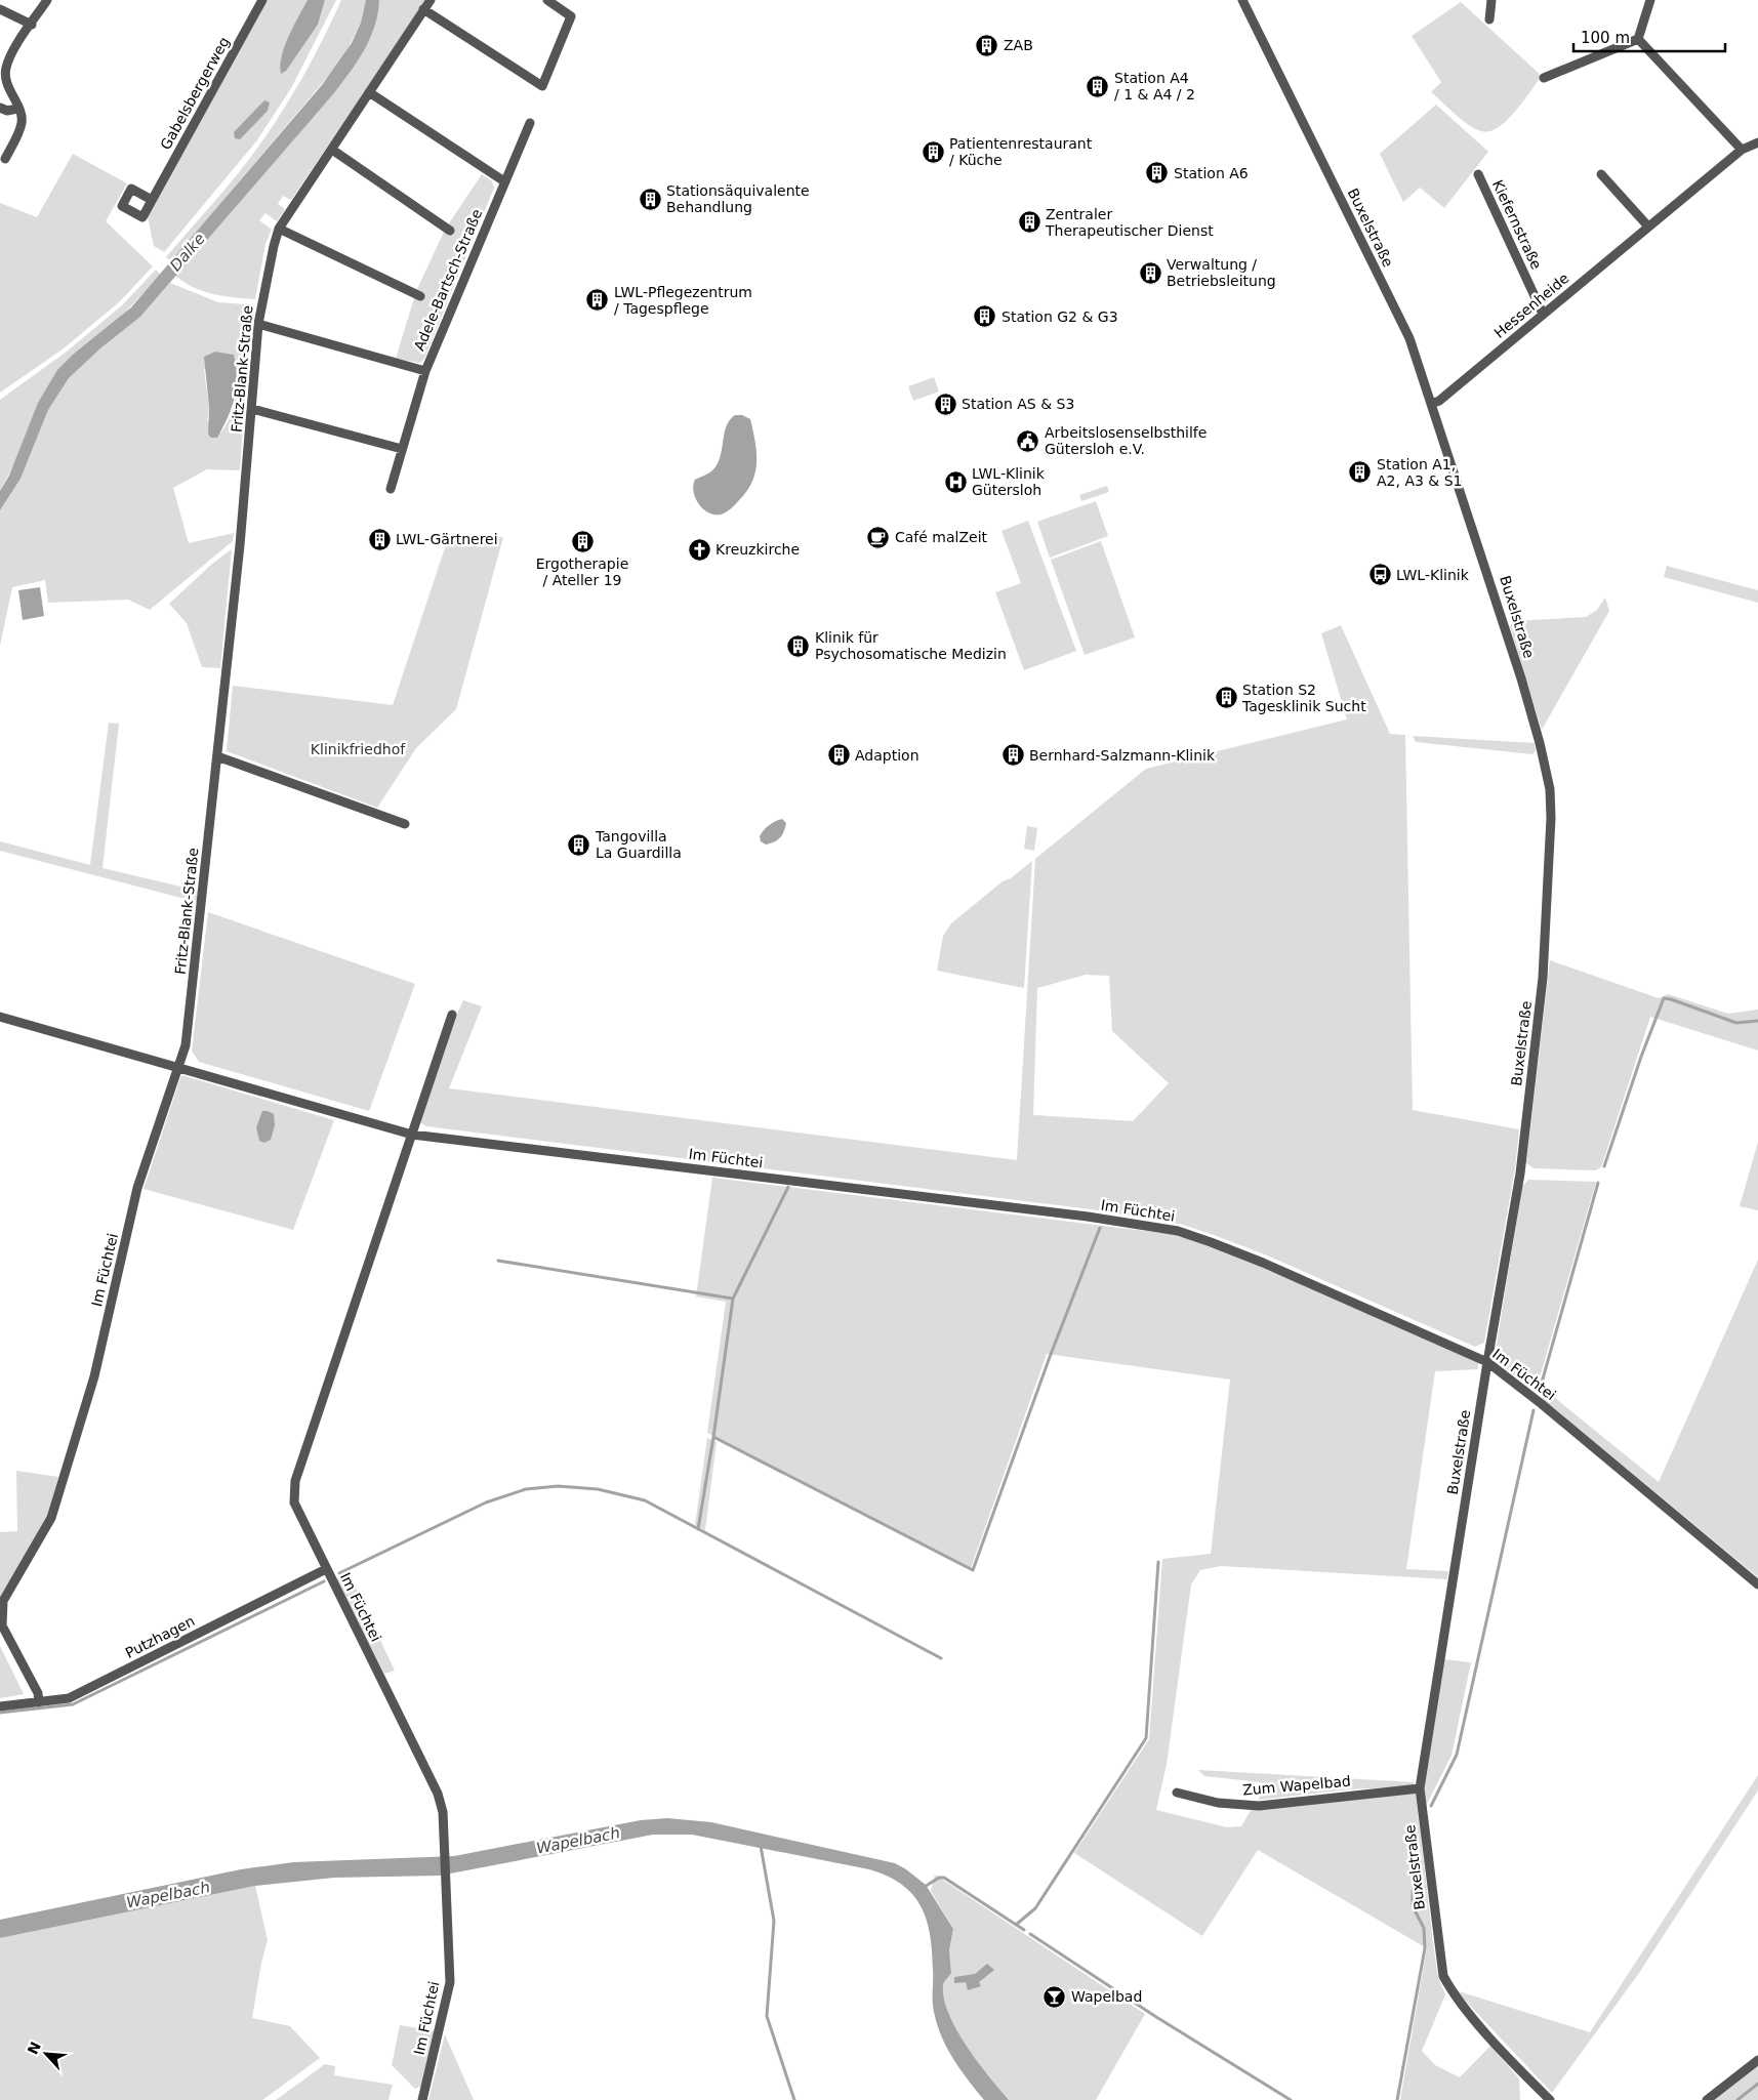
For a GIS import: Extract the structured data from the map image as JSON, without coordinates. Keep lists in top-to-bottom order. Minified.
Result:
{"streets":{"street":["Gabelsbergerweg","Kiefernstraße","Buxelstraße","Adele-Bartsch-Straße","Hessenheide","Fritz-Blank-Straße","Im Füchtei","Putzhagen","Zum Wapelbad"]},"crossings":[["Kiefernstraße","Hessenheide"],["Buxelstraße","Hessenheide"],["Buxelstraße","Im Füchtei"],["Buxelstraße","Zum Wapelbad"],["Adele-Bartsch-Straße","Fritz-Blank-Straße"],["Fritz-Blank-Straße","Im Füchtei"],["Im Füchtei","Putzhagen"]],"water":["Dalke","Wapelbach"],"parks":["Klinikfriedhof"],"places":{"building":["ZAB","Station A4 / 1 & A4 / 2","Patientenrestaurant / Küche","Station A6","Stationsäquivalente Behandlung","Zentraler Therapeutischer Dienst","Verwaltung / Betriebsleitung","LWL-Pflegezentrum / Tagespflege","Station G2 & G3","Station AS & S3","Station A1, A2, A3 & S1","LWL-Gärtnerei","Ergotherapie / Ateller 19","Klinik für Psychosomatische Medizin","Station S2 Tagesklinik Sucht","Adaption","Bernhard-Salzmann-Klinik","Tangovilla La Guardilla"],"public building":["Arbeitslosenselbsthilfe Gütersloh e.V."],"hospital":["LWL-Klinik Gütersloh"],"cafe":["Café malZeit"],"church":["Kreuzkirche"],"bus stop":["LWL-Klinik"],"bar":["Wapelbad"]},"scale_bar":"100 m","north":"top left"}
